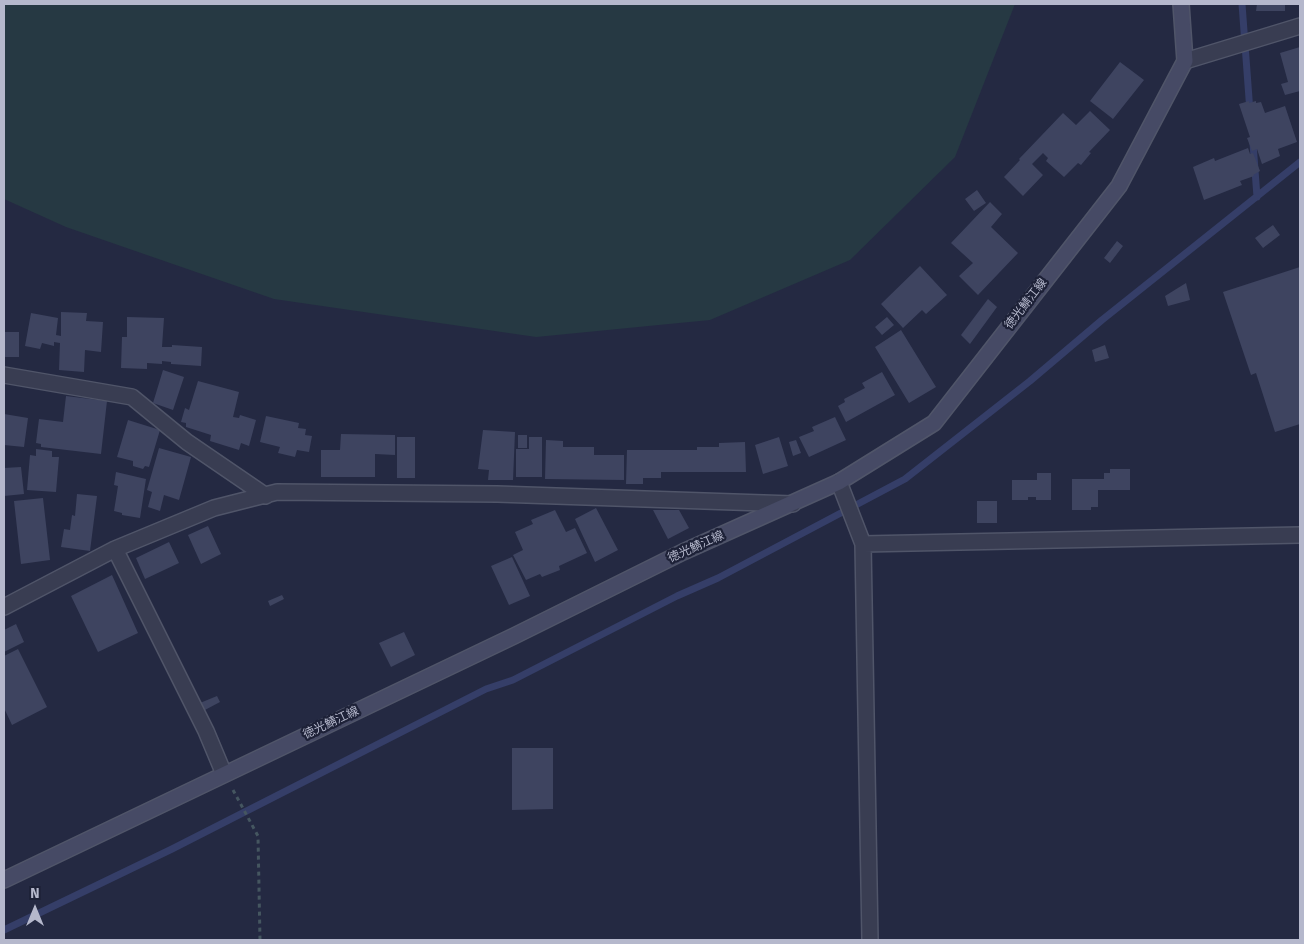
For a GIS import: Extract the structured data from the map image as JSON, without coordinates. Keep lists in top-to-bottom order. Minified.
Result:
{"streets":{"main road":["徳光鯖江線"]},"north":"top"}
